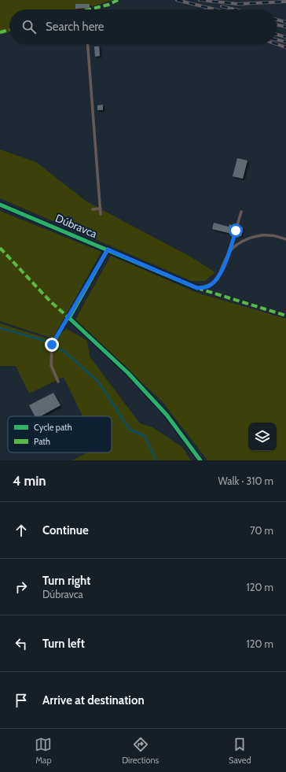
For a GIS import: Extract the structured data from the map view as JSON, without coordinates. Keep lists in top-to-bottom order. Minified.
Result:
{"streets":{"street":["Dúbravca"]},"legend":["Cycle path","Path"],"page":{"search":"Search here","heading":["4 min","Walk · 310 m"],"list":[["Continue","70 m"],["Turn right","Dúbravca","120 m"],["Turn left","120 m"],"Arrive at destination"],"nav":["Map","Directions","Saved"]}}
